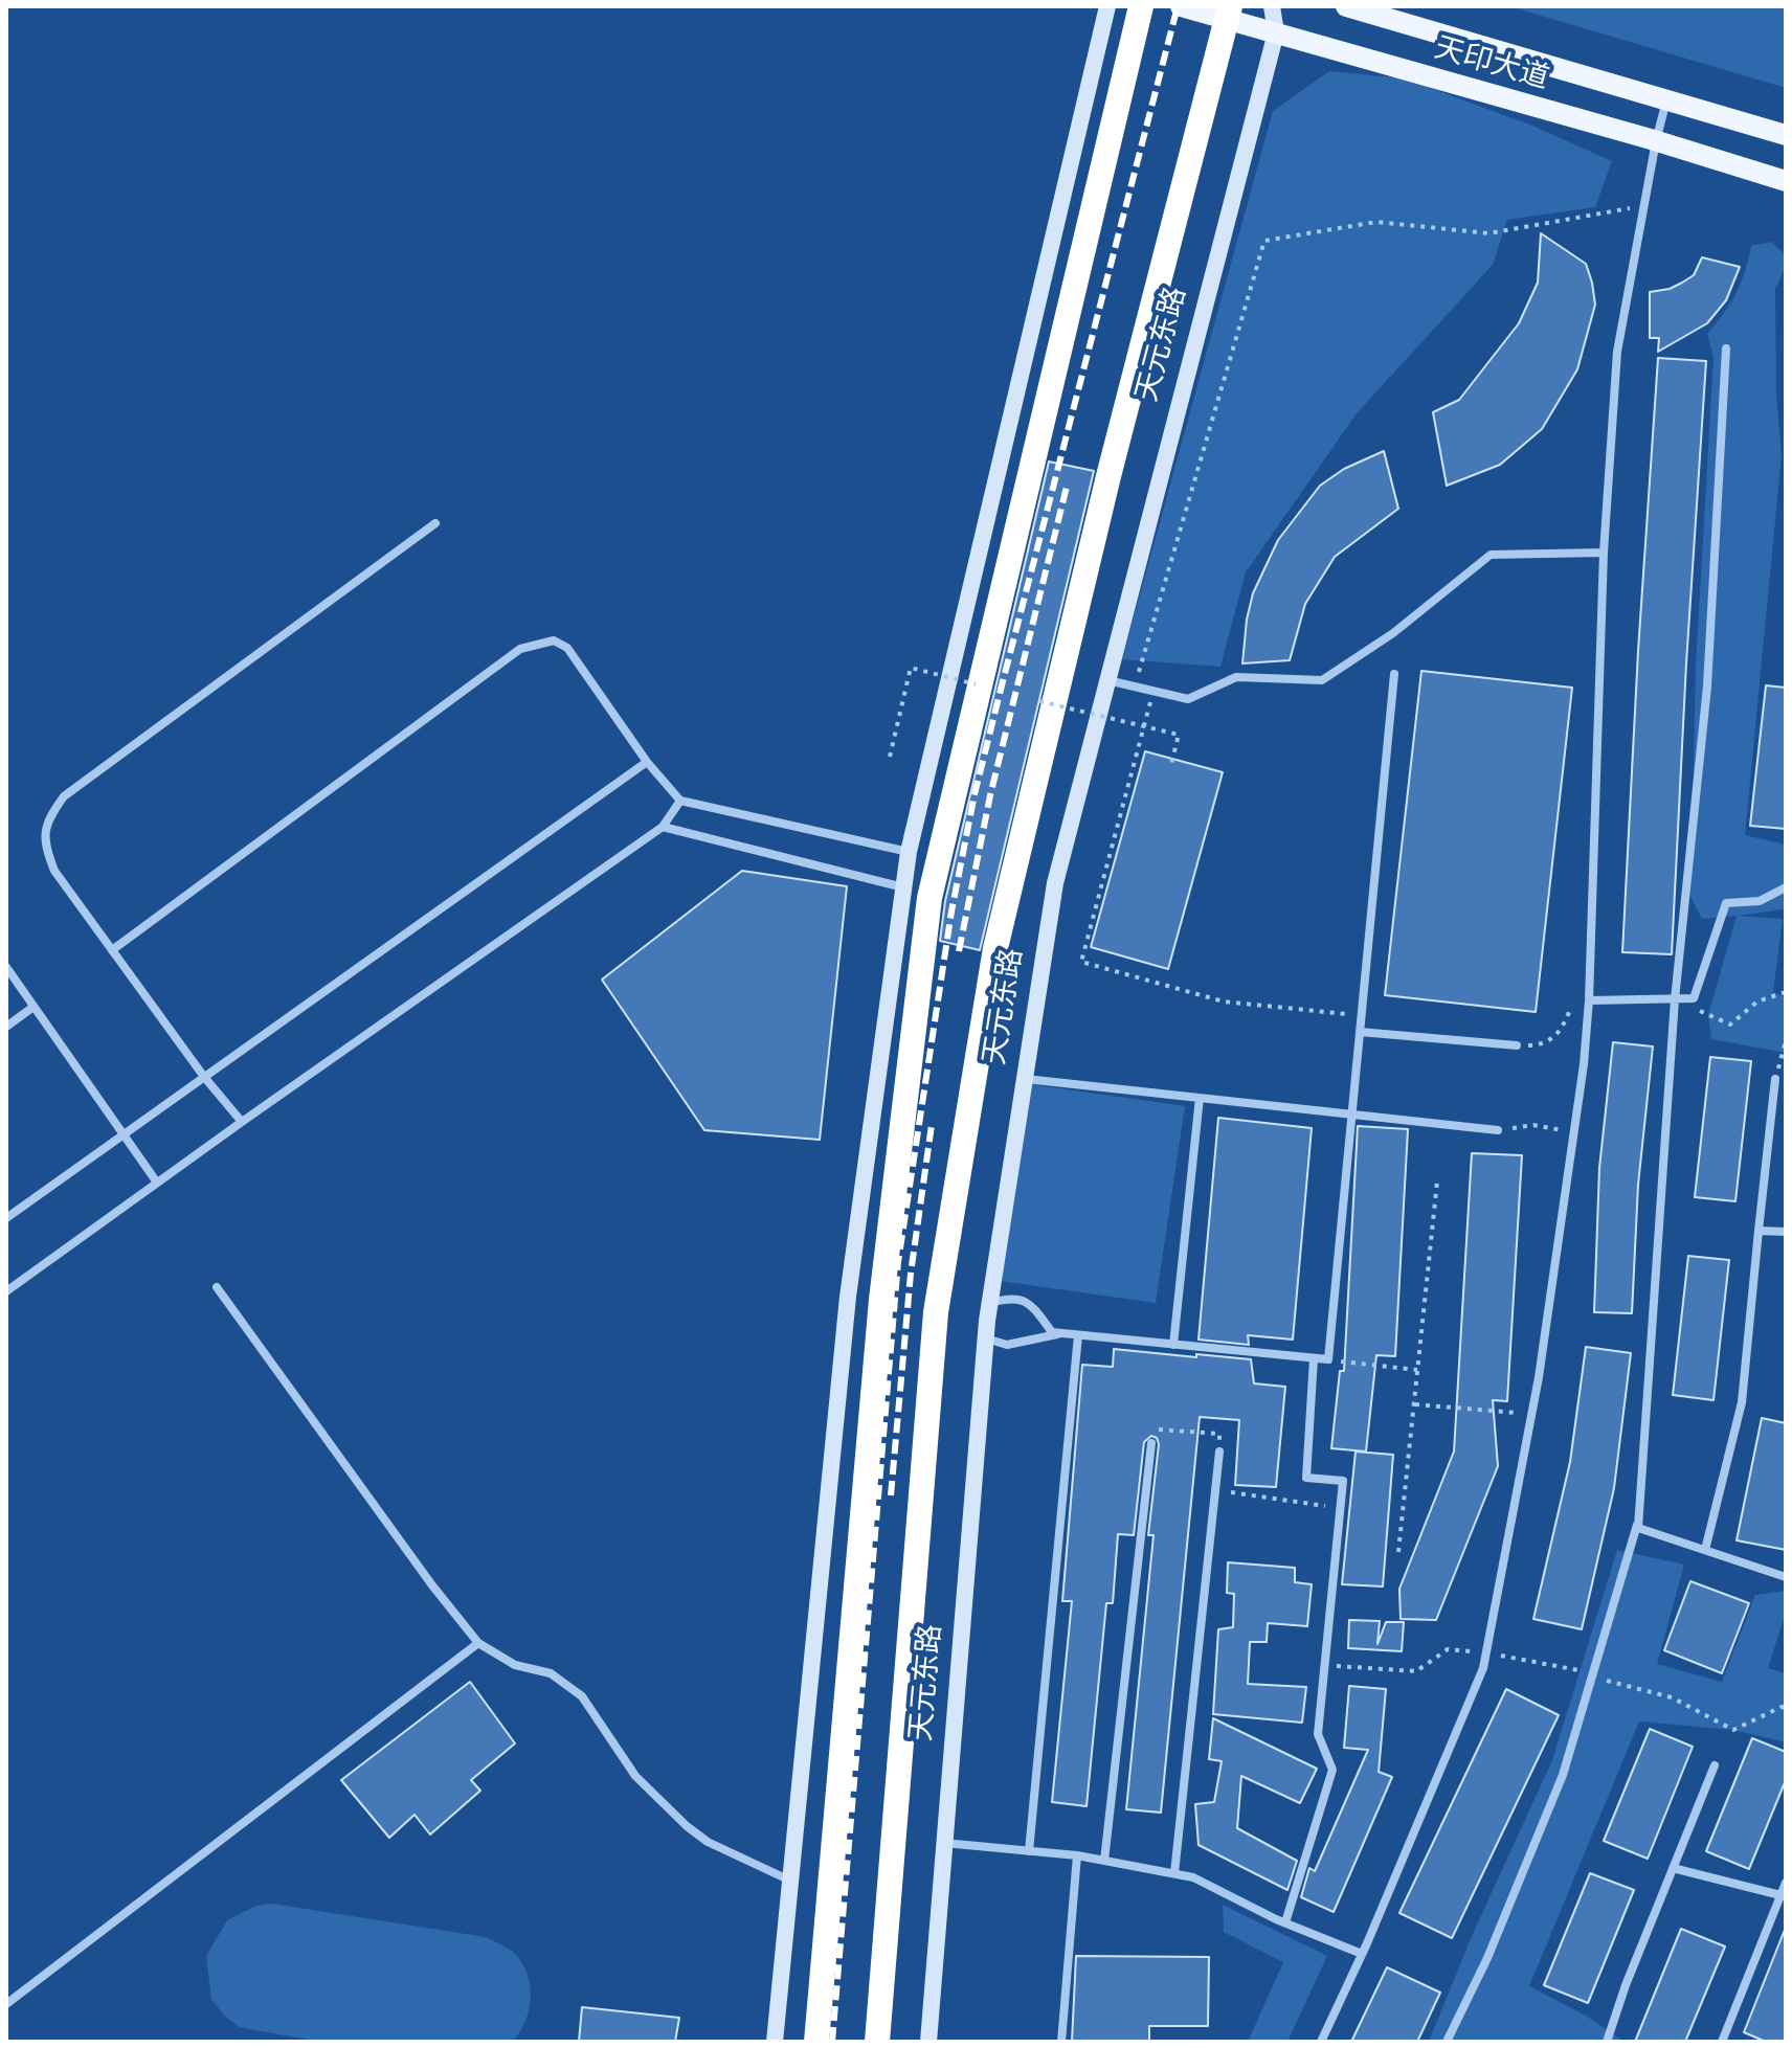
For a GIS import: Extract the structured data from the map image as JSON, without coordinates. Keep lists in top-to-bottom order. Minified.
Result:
{"streets":{"highway":["天元东路"],"main road":["天印大道"]},"crossings":[["天印大道","天元东路"]]}
